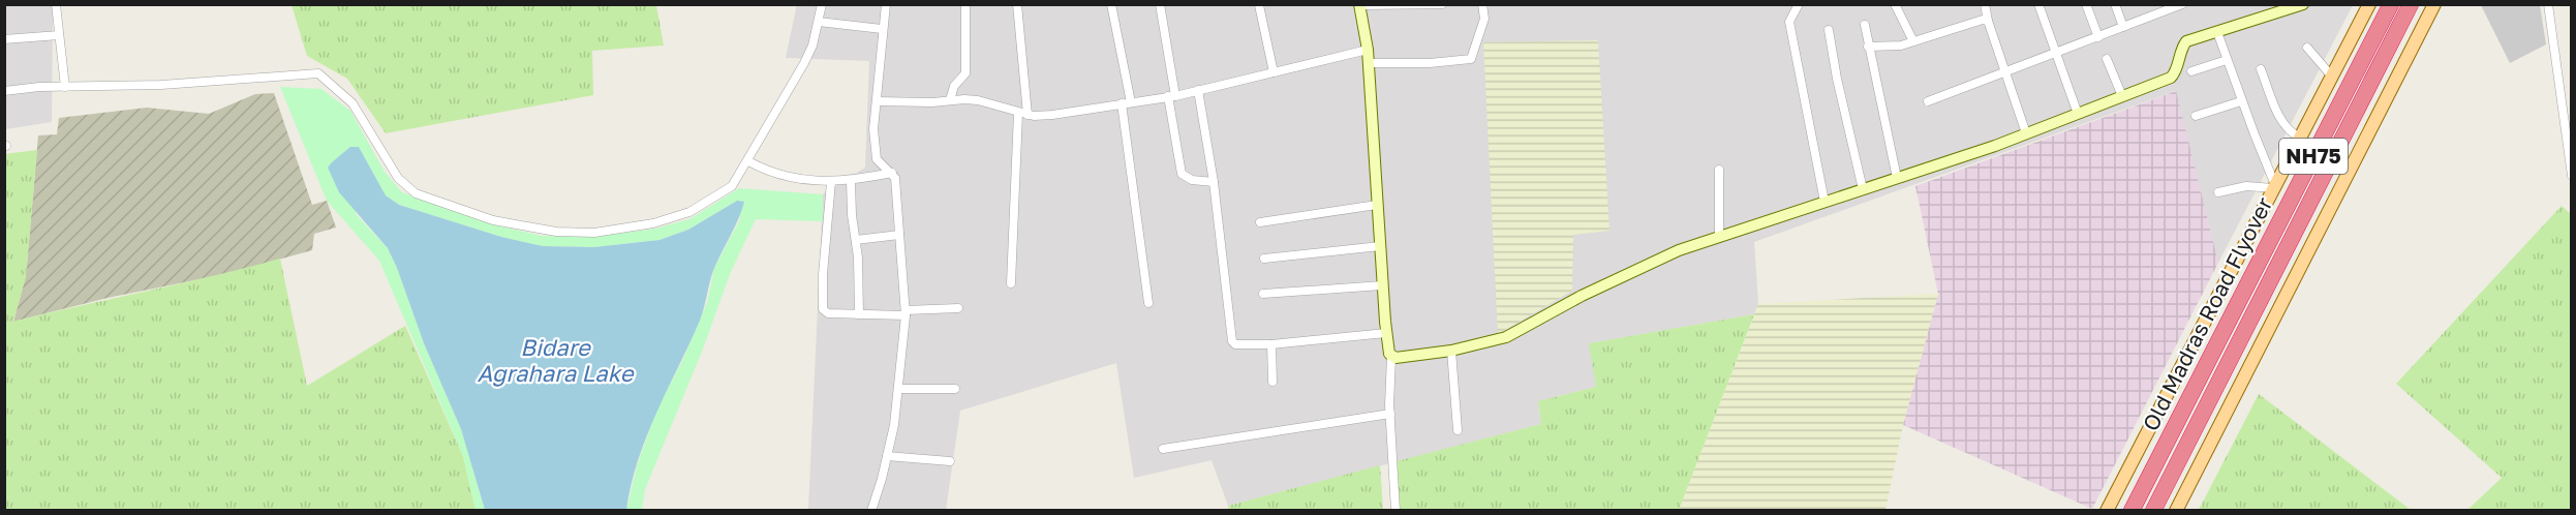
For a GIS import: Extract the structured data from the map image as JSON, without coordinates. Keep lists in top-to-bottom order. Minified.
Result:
{"streets":{"highway":["NH75","Old Madras Road Flyover"]},"water":["Bidare Agrahara Lake"]}
